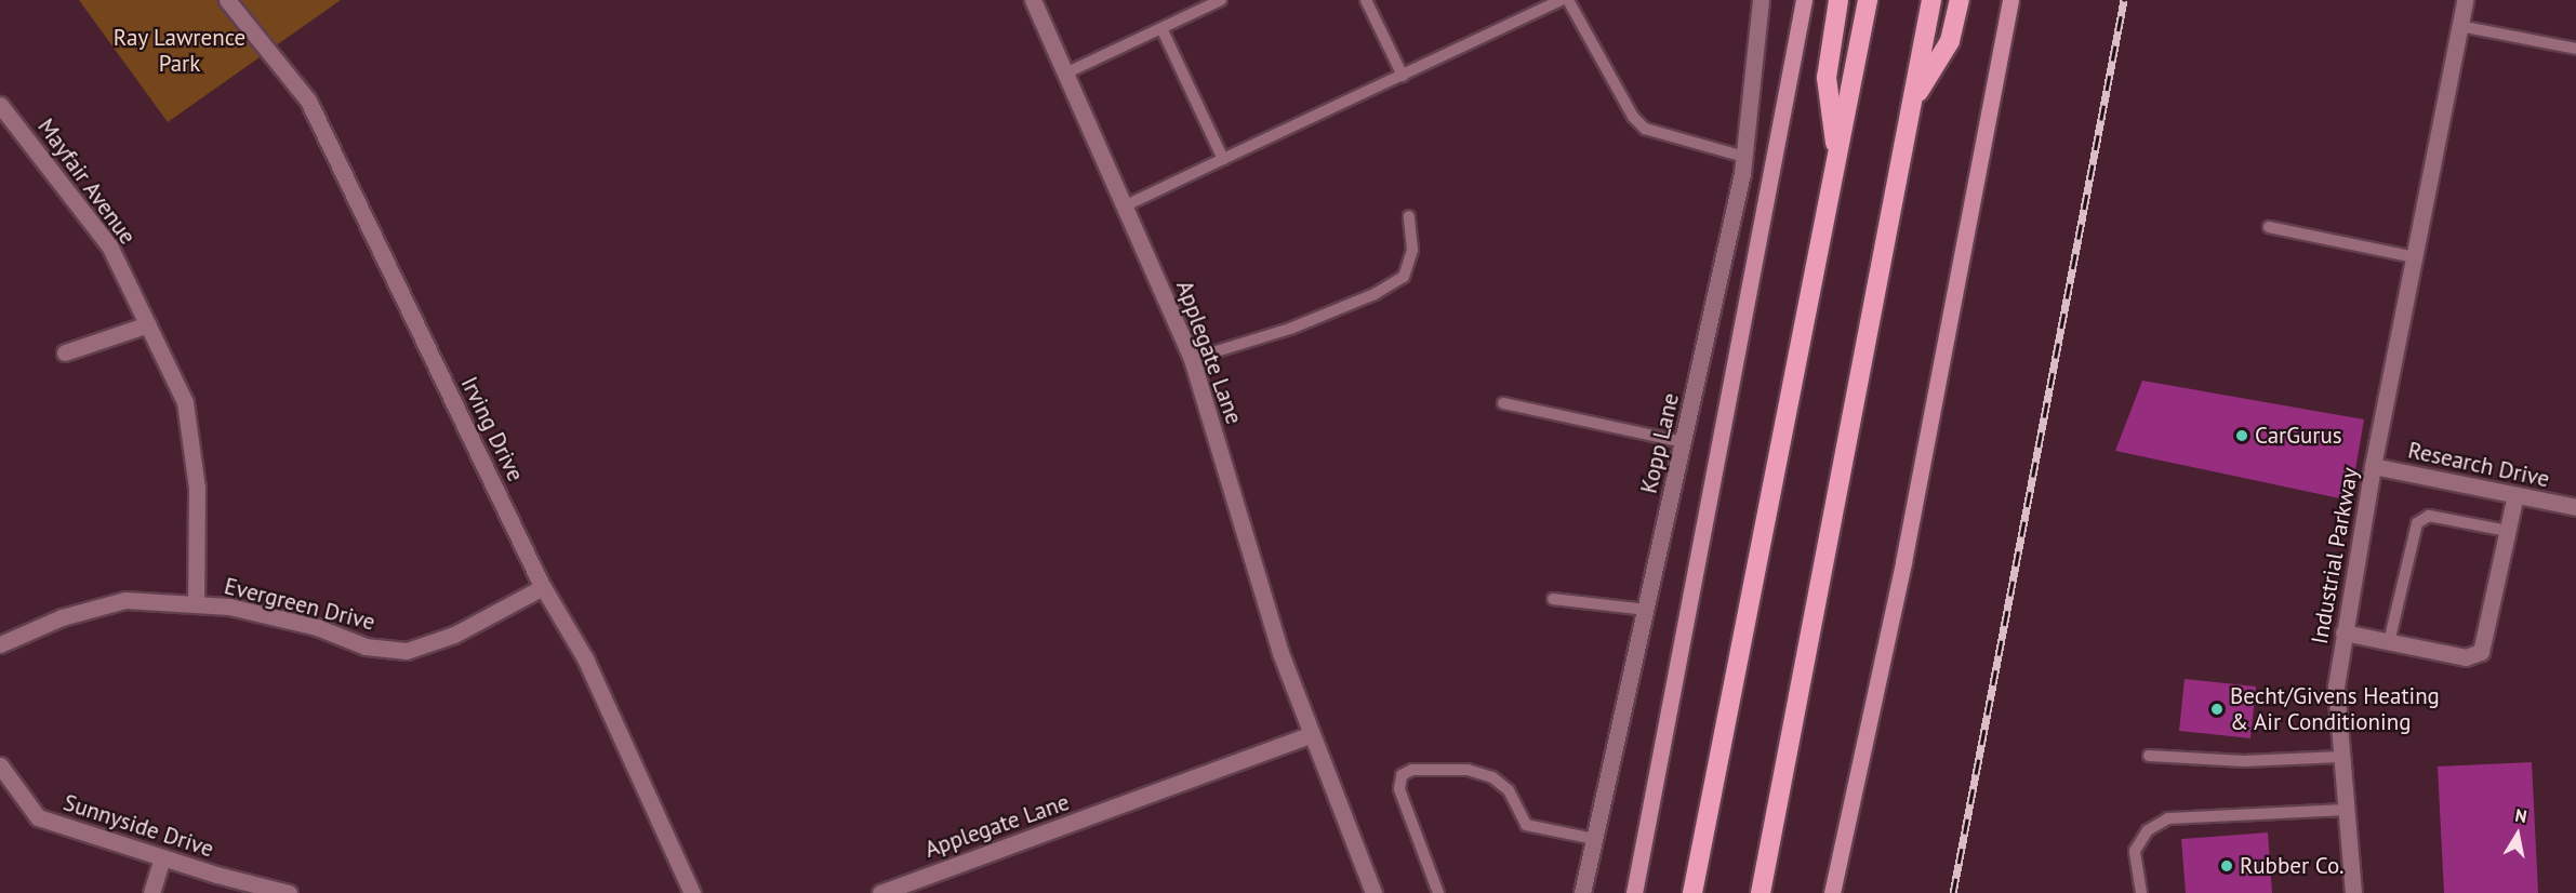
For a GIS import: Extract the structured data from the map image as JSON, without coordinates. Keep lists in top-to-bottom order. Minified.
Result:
{"streets":{"street":["Mayfair Avenue","Applegate Lane","Irving Drive","Kopp Lane","Research Drive","Industrial Parkway","Evergreen Drive","Sunnyside Drive"]},"crossings":[["Mayfair Avenue","Evergreen Drive"],["Irving Drive","Evergreen Drive"],["Research Drive","Industrial Parkway"]],"parks":["Ray Lawrence Park"],"places":["CarGurus","Becht/Givens Heating & Air Conditioning","Rubber Co."],"north":"top"}
